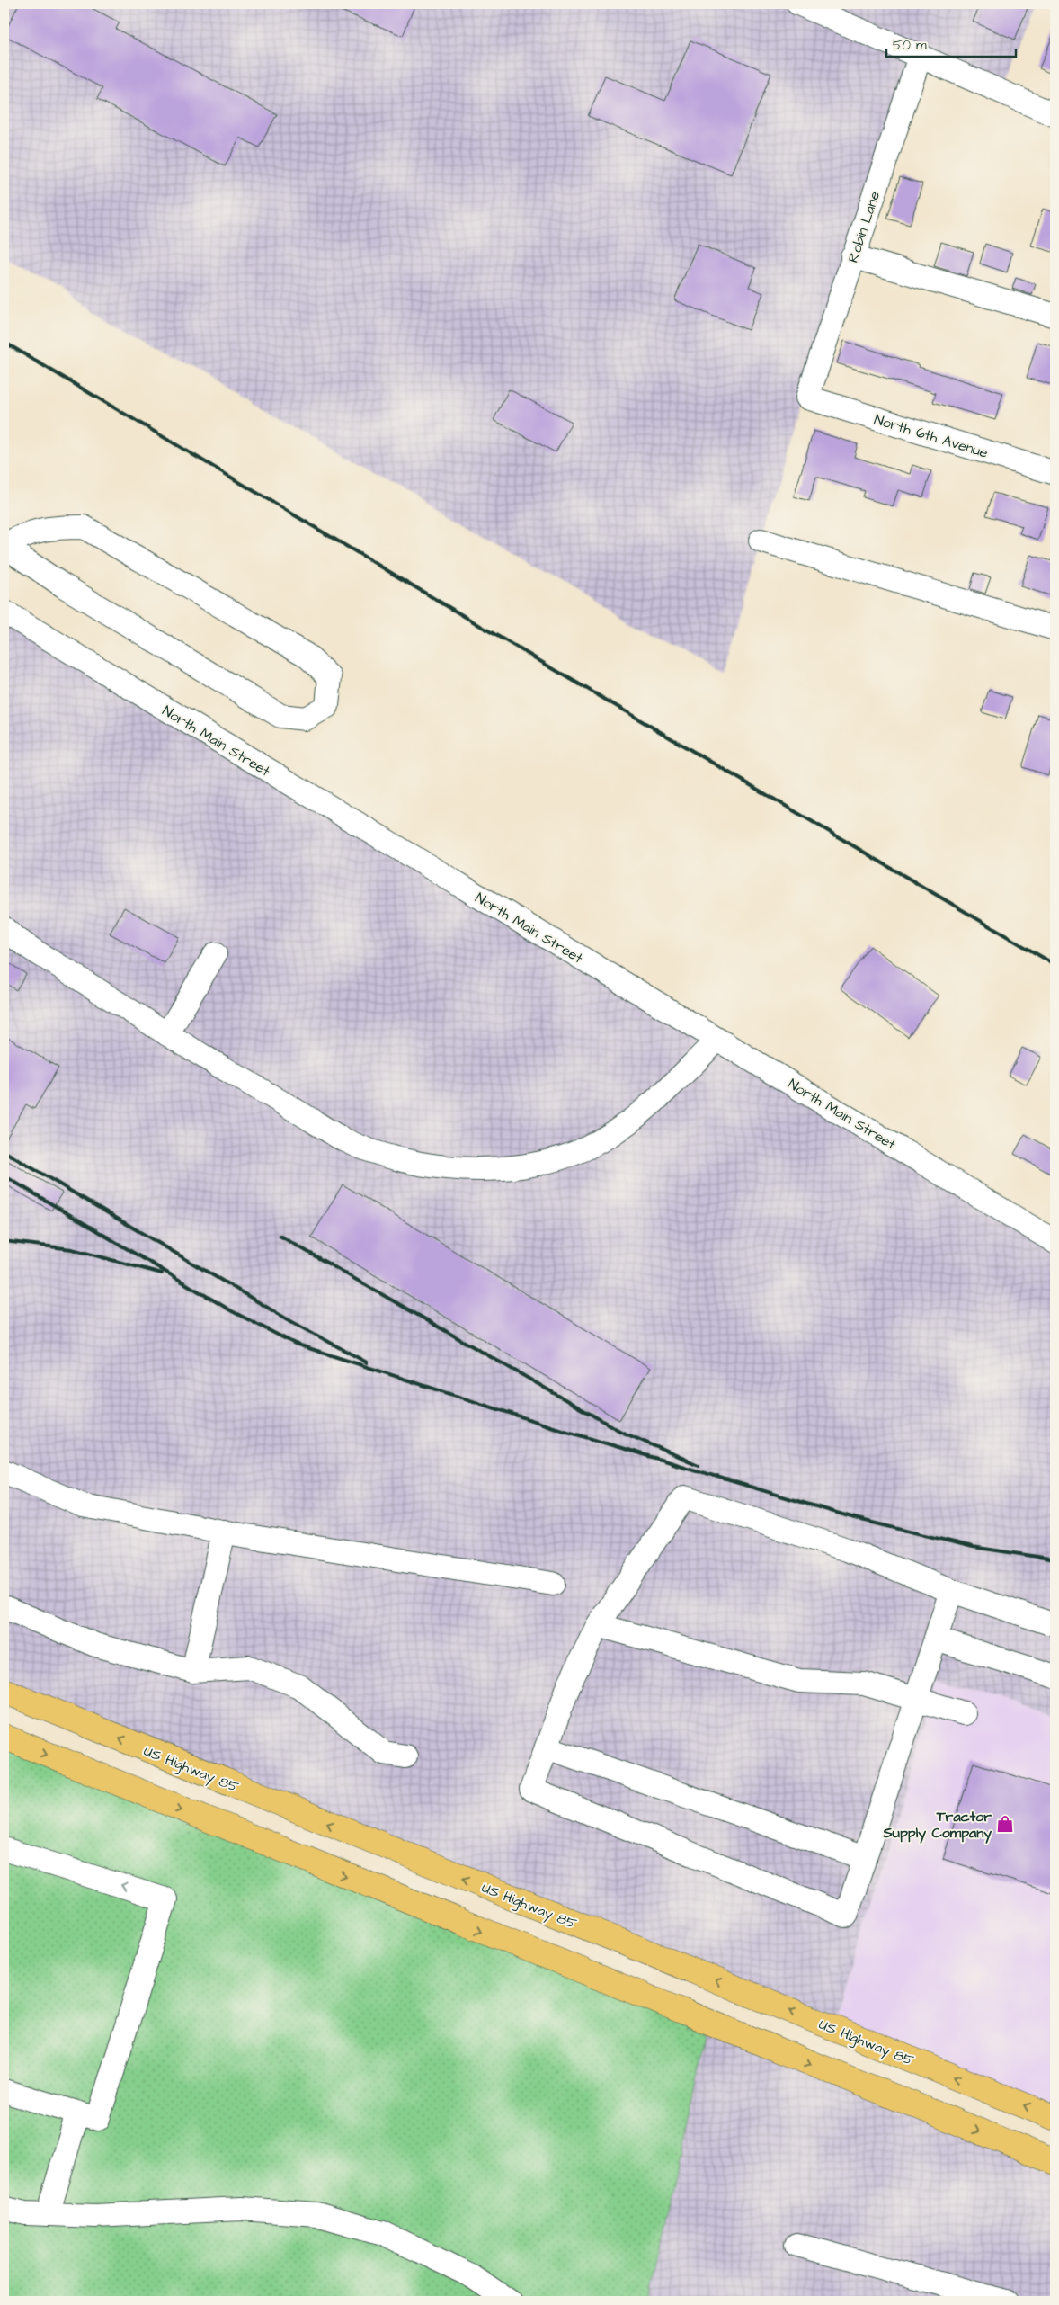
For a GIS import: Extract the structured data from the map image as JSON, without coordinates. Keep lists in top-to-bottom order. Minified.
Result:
{"streets":{"highway":["US Highway 85"],"street":["Robin Lane","North 6th Avenue","North Main Street"]},"crossings":[["Robin Lane","North 6th Avenue"]],"places":{"shop":["Tractor Supply Company"]},"scale_bar":"50 m"}
